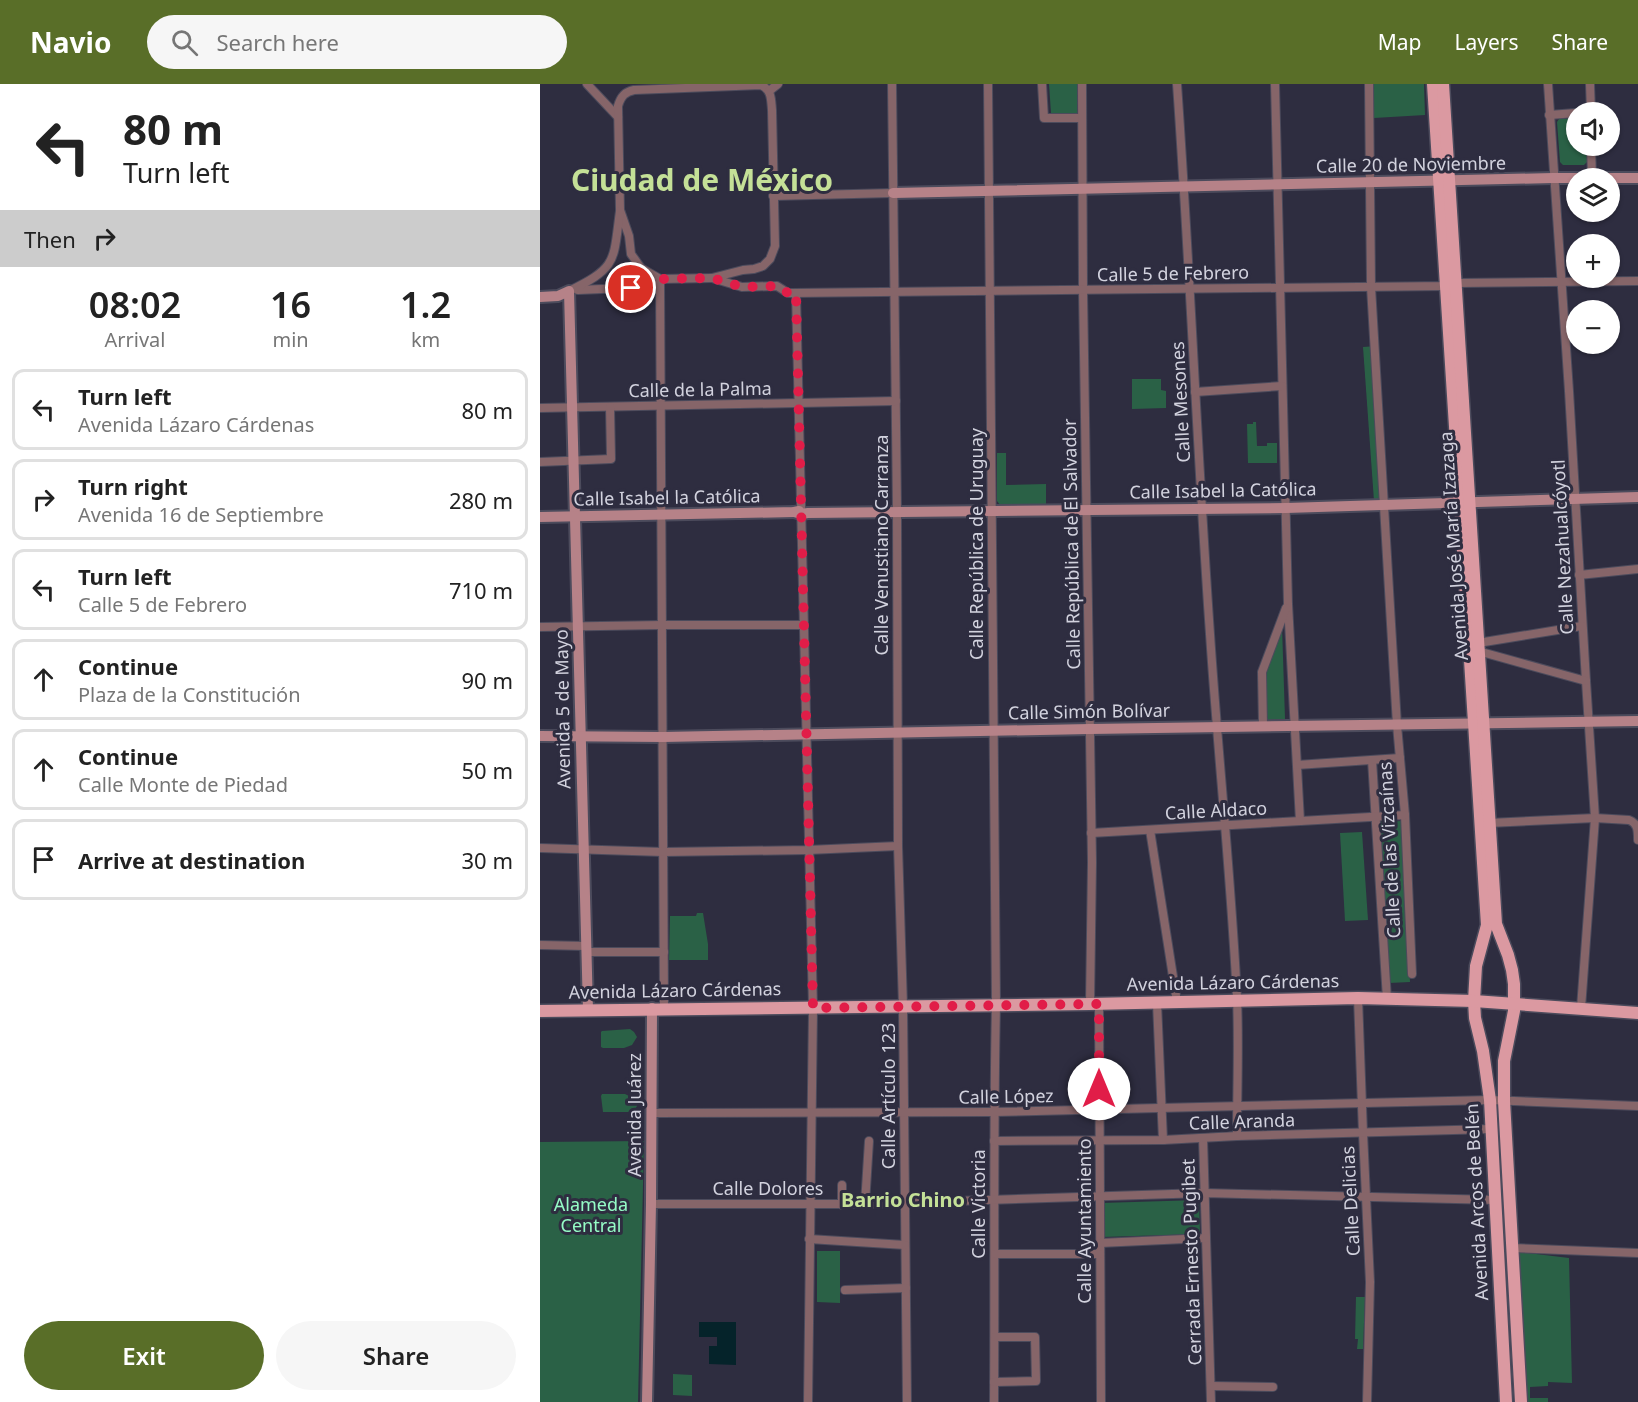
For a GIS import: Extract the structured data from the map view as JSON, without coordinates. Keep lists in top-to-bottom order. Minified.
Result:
{"streets":{"main road":["Avenida José María Izazaga","Avenida Lázaro Cárdenas","Avenida Arcos de Belén"],"street":["Calle 20 de Noviembre","Calle 5 de Febrero","Calle de la Palma","Calle Mesones","Calle Isabel la Católica","Calle República de Uruguay","Calle República de El Salvador","Calle Venustiano Carranza","Calle Nezahualcóyotl","Avenida 5 de Mayo","Calle Simón Bolívar","Calle Aldaco","Calle de las Vizcaínas","Calle Artículo 123","Calle López","Avenida Juárez","Calle Aranda","Calle Dolores","Calle Delicias","Calle Victoria","Calle Ayuntamiento","Cerrada Ernesto Pugibet"]},"crossings":[["Calle 20 de Noviembre","Calle Mesones"],["Calle 20 de Noviembre","Calle República de Uruguay"],["Calle 20 de Noviembre","Calle República de El Salvador"],["Calle 20 de Noviembre","Avenida José María Izazaga"],["Calle 20 de Noviembre","Calle Nezahualcóyotl"],["Calle 20 de Noviembre","Calle de las Vizcaínas"],["Calle 5 de Febrero","Calle Mesones"],["Calle 5 de Febrero","Calle República de Uruguay"],["Calle 5 de Febrero","Calle República de El Salvador"],["Calle 5 de Febrero","Calle Venustiano Carranza"],["Calle 5 de Febrero","Avenida José María Izazaga"],["Calle 5 de Febrero","Calle Nezahualcóyotl"],["Calle 5 de Febrero","Calle de las Vizcaínas"],["Calle de la Palma","Calle Venustiano Carranza"],["Calle de la Palma","Avenida 5 de Mayo"],["Calle Mesones","Calle Isabel la Católica"],["Calle Mesones","Calle Simón Bolívar"],["Calle Mesones","Calle Aldaco"],["Calle Isabel la Católica","Calle República de Uruguay"],["Calle Isabel la Católica","Calle República de El Salvador"],["Calle Isabel la Católica","Calle Venustiano Carranza"],["Calle Isabel la Católica","Avenida José María Izazaga"],["Calle Isabel la Católica","Calle Nezahualcóyotl"],["Calle Isabel la Católica","Avenida 5 de Mayo"],["Calle Isabel la Católica","Calle de las Vizcaínas"],["Calle República de Uruguay","Calle Simón Bolívar"],["Calle República de Uruguay","Avenida Lázaro Cárdenas"],["Calle República de Uruguay","Calle Victoria"],["Calle República de El Salvador","Calle Simón Bolívar"],["Calle República de El Salvador","Calle Aldaco"],["Calle República de El Salvador","Avenida Lázaro Cárdenas"],["Calle República de El Salvador","Calle Ayuntamiento"],["Calle Venustiano Carranza","Calle Simón Bolívar"],["Calle Venustiano Carranza","Avenida Lázaro Cárdenas"],["Calle Venustiano Carranza","Calle Artículo 123"],["Avenida José María Izazaga","Calle Simón Bolívar"],["Avenida José María Izazaga","Avenida Lázaro Cárdenas"],["Avenida José María Izazaga","Avenida Arcos de Belén"],["Calle Nezahualcóyotl","Calle Simón Bolívar"],["Calle Nezahualcóyotl","Avenida Lázaro Cárdenas"],["Avenida 5 de Mayo","Calle Simón Bolívar"],["Avenida 5 de Mayo","Avenida Lázaro Cárdenas"],["Calle Simón Bolívar","Calle de las Vizcaínas"],["Calle Aldaco","Calle de las Vizcaínas"],["Avenida Lázaro Cárdenas","Calle Artículo 123"],["Avenida Lázaro Cárdenas","Avenida Juárez"],["Avenida Lázaro Cárdenas","Calle Delicias"],["Avenida Lázaro Cárdenas","Avenida Arcos de Belén"],["Avenida Lázaro Cárdenas","Calle Victoria"],["Avenida Lázaro Cárdenas","Calle Ayuntamiento"],["Calle Artículo 123","Calle López"],["Calle Artículo 123","Calle Dolores"],["Calle López","Avenida Juárez"],["Calle López","Calle Delicias"],["Calle López","Avenida Arcos de Belén"],["Calle López","Calle Victoria"],["Calle López","Calle Ayuntamiento"],["Avenida Juárez","Calle Dolores"],["Calle Aranda","Calle Delicias"],["Calle Aranda","Avenida Arcos de Belén"],["Calle Aranda","Calle Victoria"],["Calle Aranda","Calle Ayuntamiento"],["Calle Aranda","Cerrada Ernesto Pugibet"],["Calle Dolores","Calle Delicias"],["Calle Dolores","Avenida Arcos de Belén"],["Calle Dolores","Calle Victoria"],["Calle Dolores","Calle Ayuntamiento"],["Calle Dolores","Cerrada Ernesto Pugibet"]],"districts":["Ciudad de México","Barrio Chino"],"parks":["Alameda Central"],"page":{"header":"Navio","search":"Search here","nav":["Map","Layers","Share"],"turn":["80 m","Turn left"],"map_buttons":["+","−"],"then":"Then","eta":["08:02","Arrival","16","min","1.2","km"],"list":[{"name":"Turn left","note":"Avenida Lázaro Cárdenas","value":"80 m"},{"name":"Turn right","note":"Avenida 16 de Septiembre","value":"280 m"},{"name":"Turn left","note":"Calle 5 de Febrero","value":"710 m"},{"name":"Continue","note":"Plaza de la Constitución","value":"90 m"},{"name":"Continue","note":"Calle Monte de Piedad","value":"50 m"},{"name":"Arrive at destination","value":"30 m"}],"buttons":["Exit","Share"]}}
